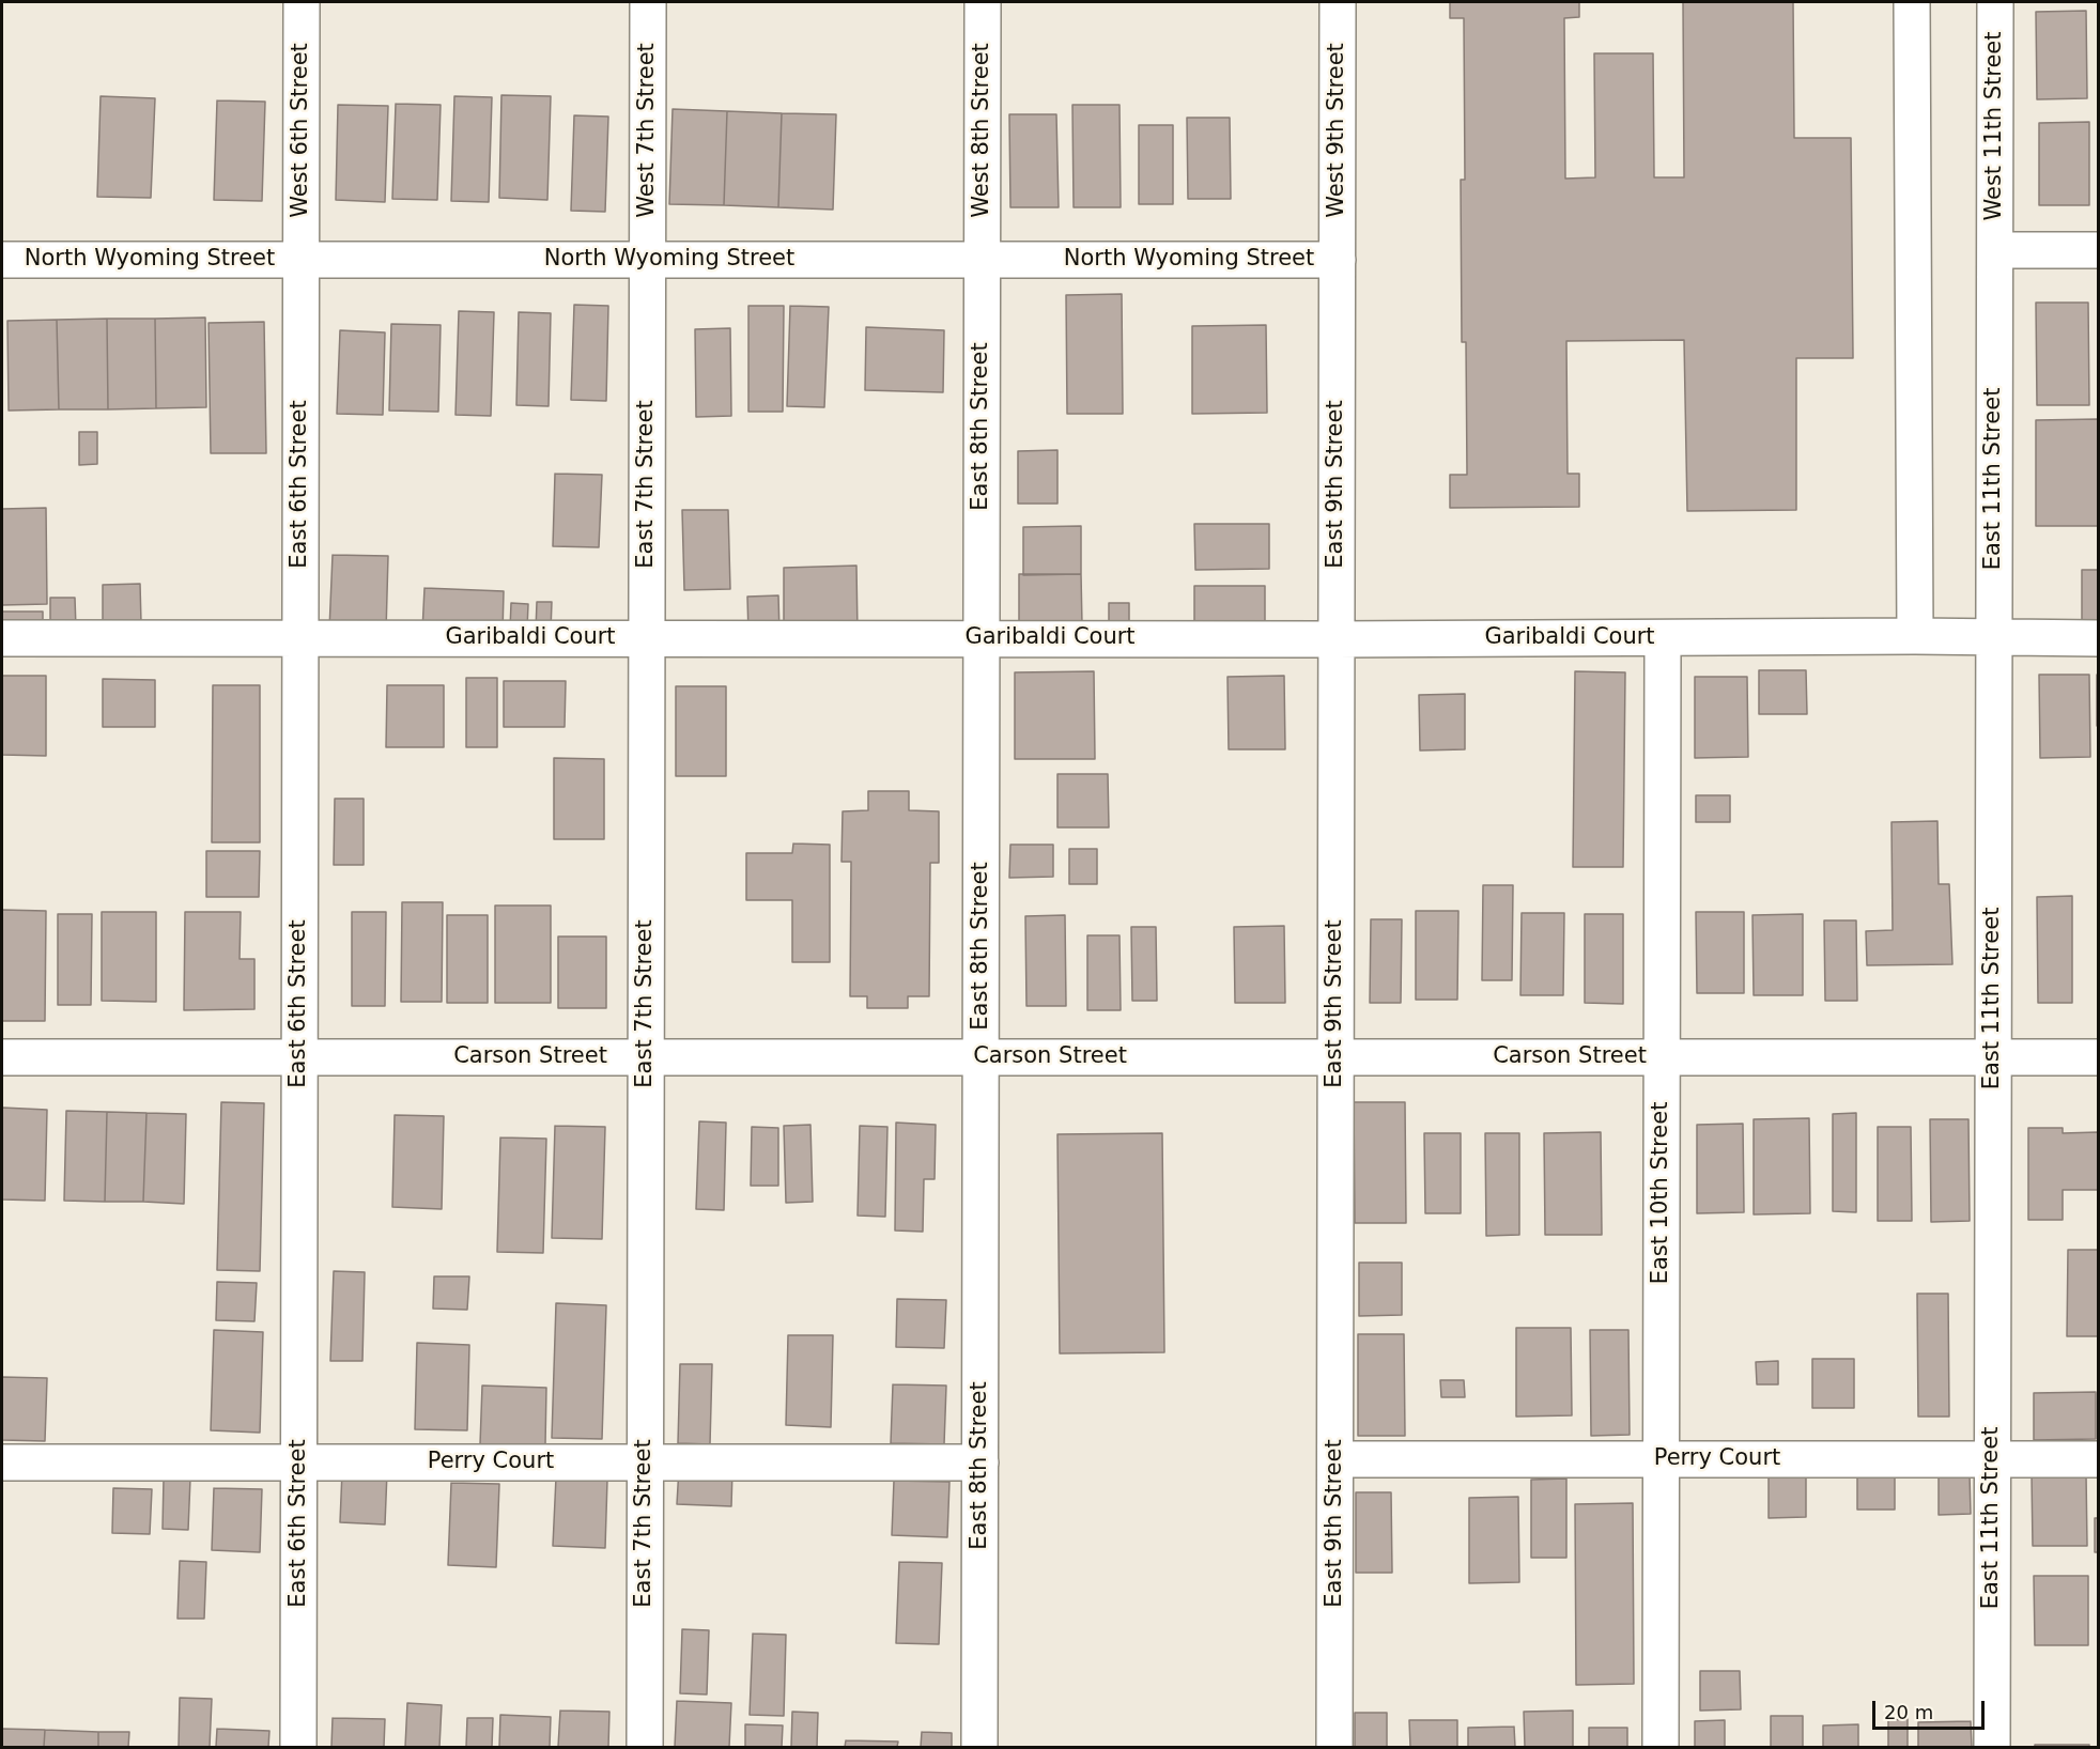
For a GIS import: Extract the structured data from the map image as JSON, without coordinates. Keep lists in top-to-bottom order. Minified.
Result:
{"streets":{"street":["West 11th Street","West 6th Street","West 7th Street","West 8th Street","West 9th Street","North Wyoming Street","East 8th Street","East 11th Street","East 6th Street","East 7th Street","East 9th Street","Garibaldi Court","Carson Street","East 10th Street","Perry Court"]},"crossings":[["West 11th Street","East 11th Street"],["West 6th Street","North Wyoming Street"],["West 6th Street","East 6th Street"],["West 7th Street","North Wyoming Street"],["West 7th Street","East 7th Street"],["West 8th Street","North Wyoming Street"],["West 8th Street","East 8th Street"],["West 9th Street","North Wyoming Street"],["West 9th Street","East 9th Street"],["North Wyoming Street","East 8th Street"],["North Wyoming Street","East 6th Street"],["North Wyoming Street","East 7th Street"],["North Wyoming Street","East 9th Street"],["East 8th Street","Garibaldi Court"],["East 8th Street","Carson Street"],["East 8th Street","Perry Court"],["East 11th Street","Garibaldi Court"],["East 11th Street","Carson Street"],["East 11th Street","Perry Court"],["East 6th Street","Garibaldi Court"],["East 6th Street","Carson Street"],["East 6th Street","Perry Court"],["East 7th Street","Garibaldi Court"],["East 7th Street","Carson Street"],["East 7th Street","Perry Court"],["East 9th Street","Garibaldi Court"],["East 9th Street","Carson Street"],["East 9th Street","Perry Court"],["Garibaldi Court","East 10th Street"],["Carson Street","East 10th Street"],["East 10th Street","Perry Court"]],"scale_bar":"20 m"}
